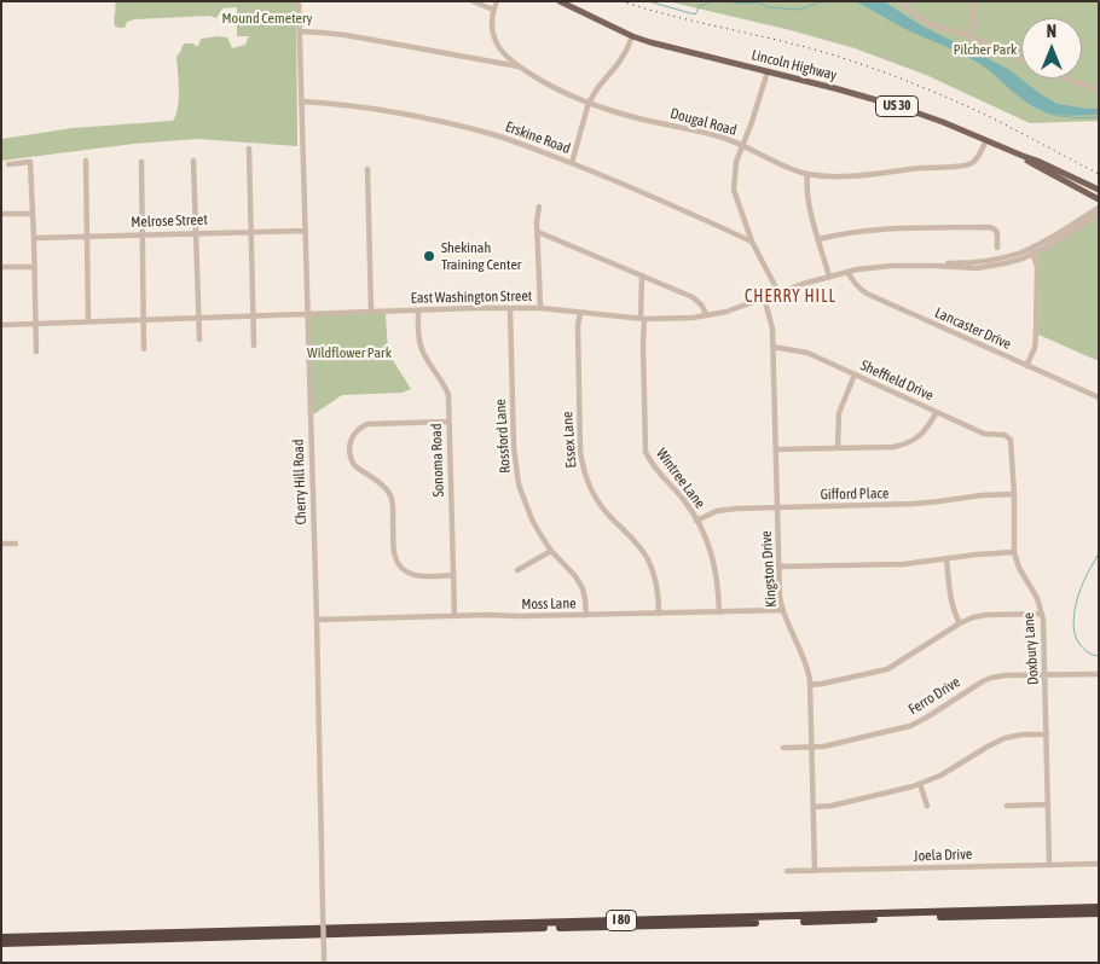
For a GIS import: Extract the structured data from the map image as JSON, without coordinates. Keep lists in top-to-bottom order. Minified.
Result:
{"streets":{"highway":["I 80"],"main road":["Lincoln Highway","US 30"],"street":["Dougal Road","Erskine Road","Melrose Street","East Washington Street","Lancaster Drive","Sheffield Drive","Rossford Lane","Essex Lane","Sonoma Road","Wintree Lane","Cherry Hill Road","Gifford Place","Kingston Drive","Moss Lane","Doxbury Lane","Ferro Drive","Joela Drive"]},"crossings":[["Lincoln Highway","Dougal Road"],["Erskine Road","Cherry Hill Road"],["Melrose Street","Cherry Hill Road"],["East Washington Street","Lancaster Drive"],["East Washington Street","Rossford Lane"],["East Washington Street","Essex Lane"],["East Washington Street","Sonoma Road"],["East Washington Street","Wintree Lane"],["East Washington Street","Cherry Hill Road"],["East Washington Street","Kingston Drive"],["Sheffield Drive","Kingston Drive"],["Sheffield Drive","Doxbury Lane"],["Rossford Lane","Moss Lane"],["Essex Lane","Moss Lane"],["Sonoma Road","Moss Lane"],["Wintree Lane","Gifford Place"],["Wintree Lane","Moss Lane"],["Cherry Hill Road","Moss Lane"],["Gifford Place","Kingston Drive"],["Gifford Place","Doxbury Lane"],["Kingston Drive","Moss Lane"],["Kingston Drive","Ferro Drive"],["Kingston Drive","Joela Drive"],["Doxbury Lane","Ferro Drive"],["Doxbury Lane","Joela Drive"]],"districts":["CHERRY HILL"],"parks":["Mound Cemetery","Pilcher Park","Wildflower Park"],"places":["Shekinah Training Center"],"north":"top"}
